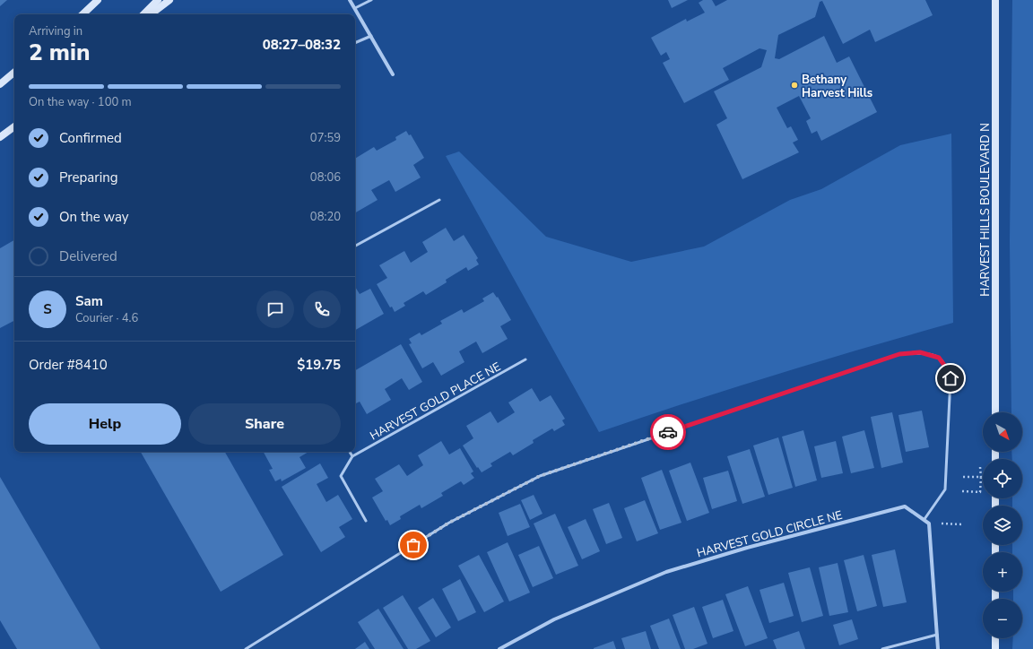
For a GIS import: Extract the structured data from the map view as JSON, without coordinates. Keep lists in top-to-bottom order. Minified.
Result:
{"streets":{"main road":["HARVEST HILLS BOULEVARD N"],"street":["HARVEST GOLD CIRCLE NE"],"lane":["HARVEST GOLD PLACE NE"]},"places":["Bethany Harvest Hills"],"north":"bottom right","page":{"heading":["2 min","Arriving in","08:27–08:32"],"panel":["Sam","Courier · 4.6","Order #8410","$19.75"],"bar":"On the way · 100 m","list":[["Confirmed","07:59"],["Preparing","08:06"],["On the way","08:20"],"Delivered"],"round":"S","buttons":["Help","Share"],"map_buttons":["+","−"]}}
